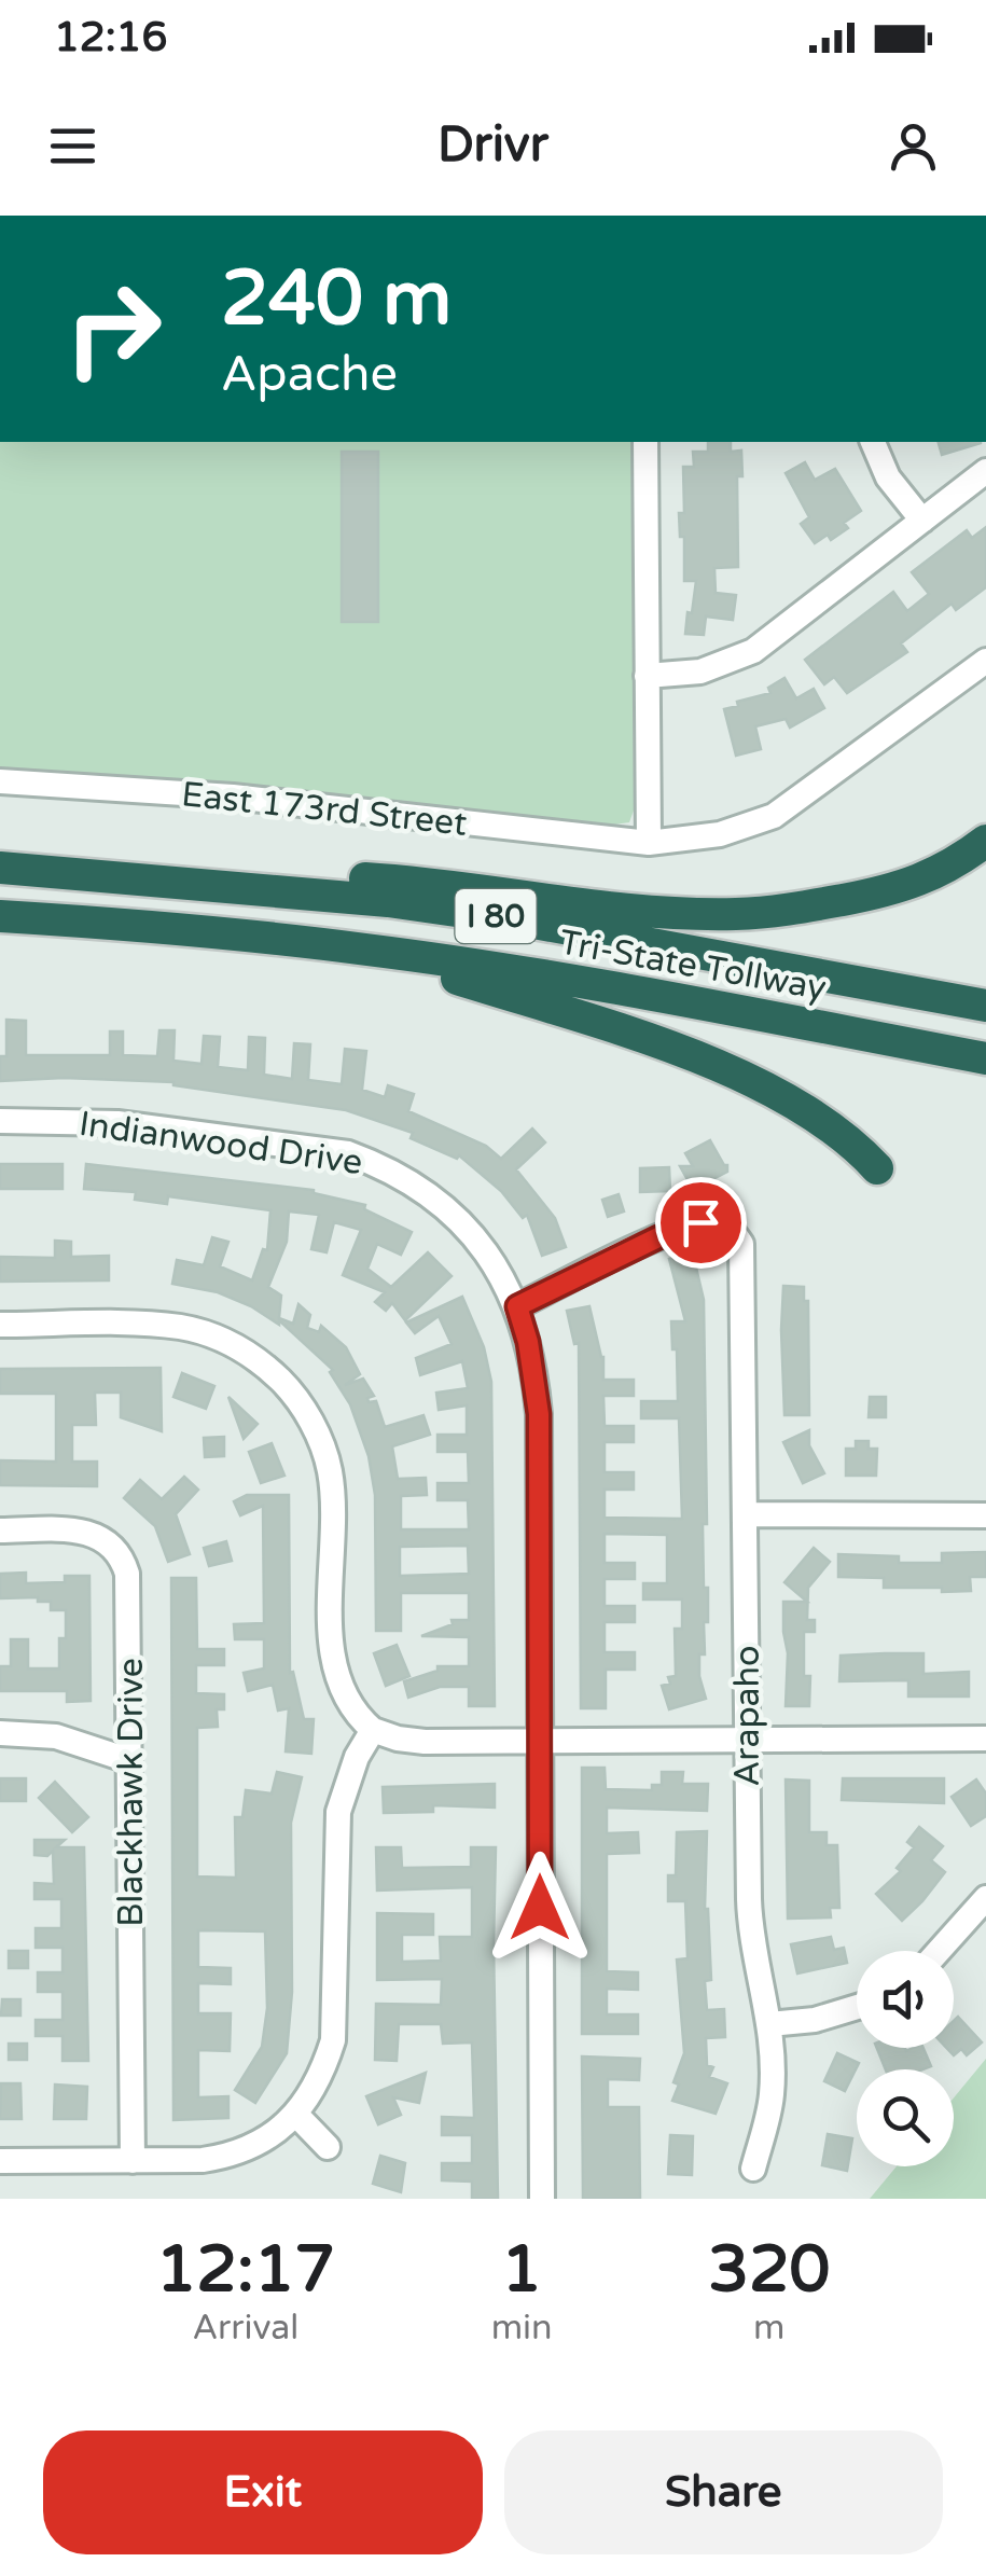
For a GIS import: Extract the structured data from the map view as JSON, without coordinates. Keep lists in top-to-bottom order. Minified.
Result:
{"streets":{"highway":["I 80","Tri-State Tollway"],"street":["East 173rd Street","Indianwood Drive","Arapaho","Blackhawk Drive"]},"crossings":[["Indianwood Drive","Arapaho"]],"page":{"status":"12:16","header":"Drivr","turn":["240 m","Apache"],"eta":["12:17","Arrival","1","min","320","m"],"buttons":["Exit","Share"]}}
